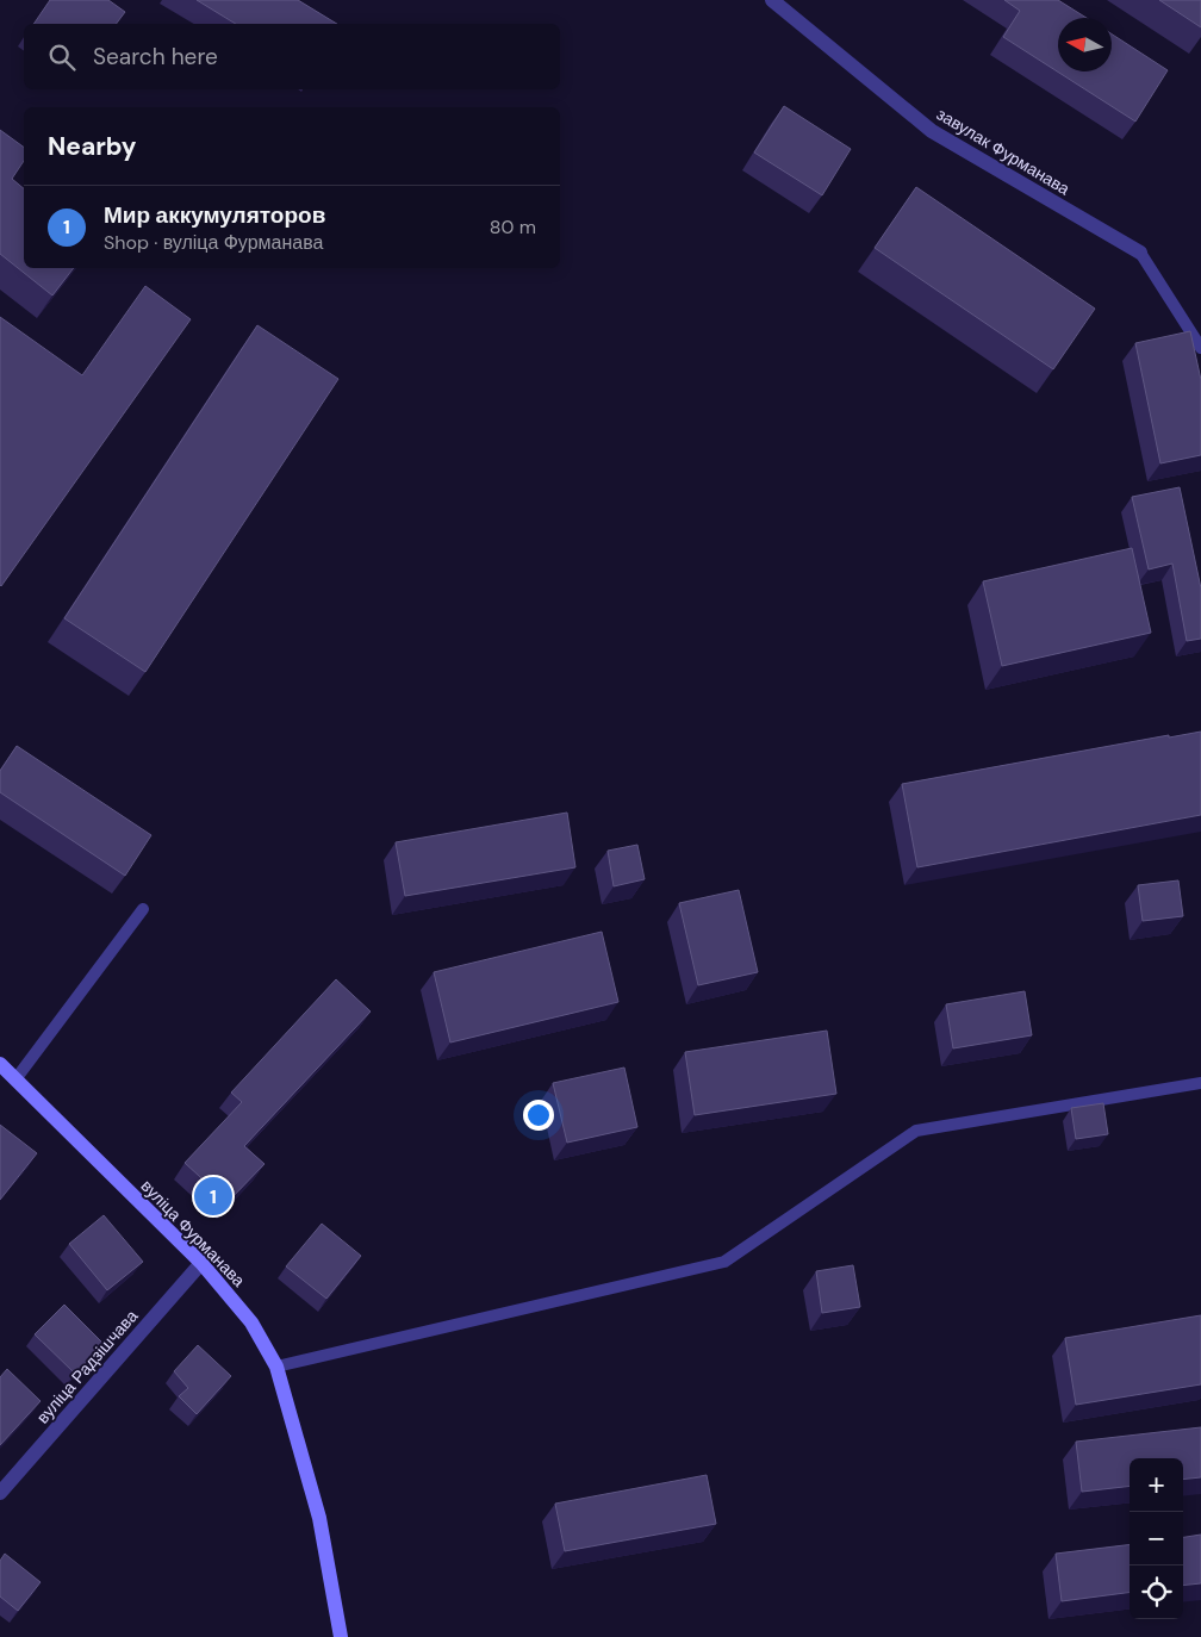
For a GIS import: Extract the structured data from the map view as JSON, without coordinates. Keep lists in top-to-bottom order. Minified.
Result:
{"streets":{"street":["завулак Фурманава","вуліца Фурманава","вуліца Радзішчава"]},"crossings":[["вуліца Фурманава","вуліца Радзішчава"]],"north":"left","page":{"search":"Search here","heading":"Nearby","list":[{"mark":"1","name":"Мир аккумуляторов","note":"Shop · вуліца Фурманава","value":"80 m"}],"pins":"1","map_buttons":["+","−"]}}
